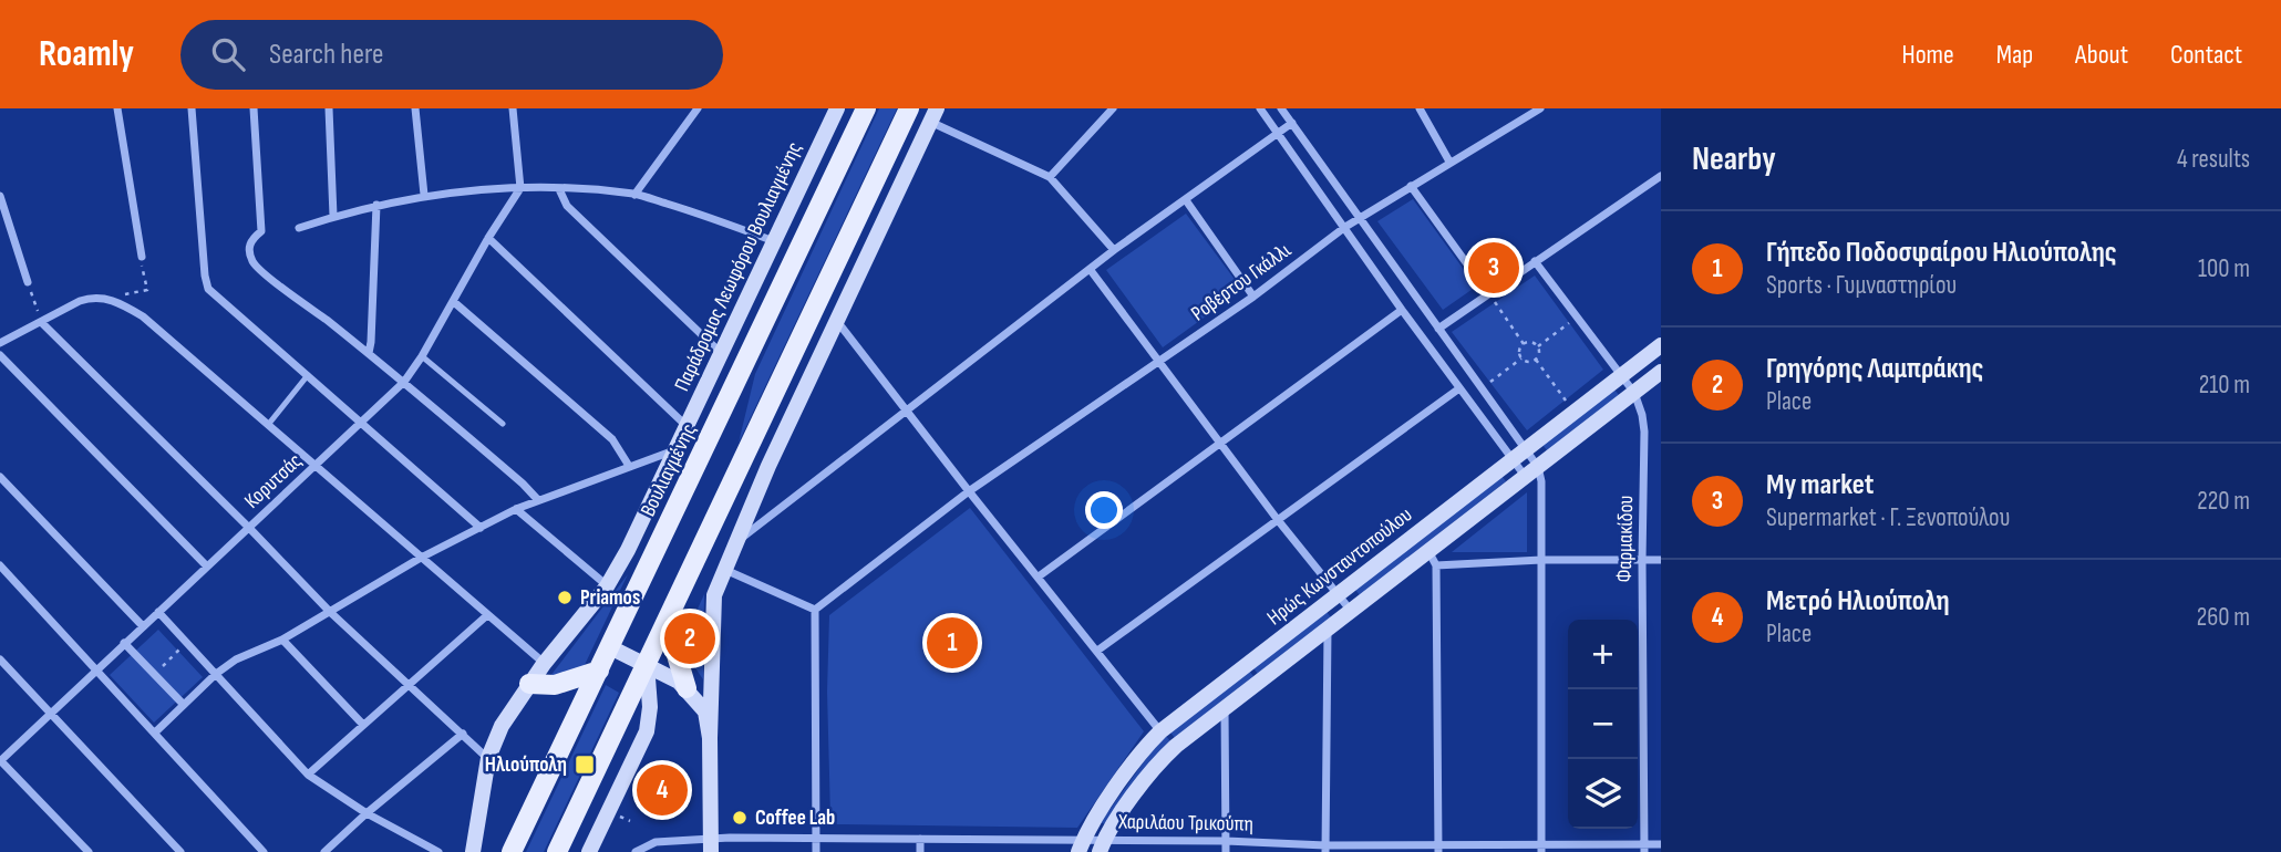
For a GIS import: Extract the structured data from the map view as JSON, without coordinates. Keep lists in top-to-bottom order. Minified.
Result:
{"streets":{"main road":["Βουλιαγμένης"],"street":["Παράδρομος Λεωφόρου Βουλιαγμένης","Ροβέρτου Γκάλλι","Κορυτσάς","Φαρμακίδου","Ηρώς Κωνσταντοπούλου","Χαριλάου Τρικούπη"]},"crossings":[["Φαρμακίδου","Ηρώς Κωνσταντοπούλου"],["Φαρμακίδου","Χαριλάου Τρικούπη"],["Ηρώς Κωνσταντοπούλου","Χαριλάου Τρικούπη"]],"places":{"other":["Priamos","Coffee Lab"],"transit":["Ηλιούπολη"]},"page":{"header":"Roamly","search":"Search here","nav":["Home","Map","About","Contact"],"heading":["Nearby","4 results"],"list":[{"mark":"1","name":"Γήπεδο Ποδοσφαίρου Ηλιούπολης","note":"Sports · Γυμναστηρίου","value":"100 m"},{"mark":"2","name":"Γρηγόρης Λαμπράκης","note":"Place","value":"210 m"},{"mark":"3","name":"My market","note":"Supermarket · Γ. Ξενοπούλου","value":"220 m"},{"mark":"4","name":"Μετρό Ηλιούπολη","note":"Place","value":"260 m"}],"pins":["3","2","1","4"],"map_buttons":["+","−"]}}
